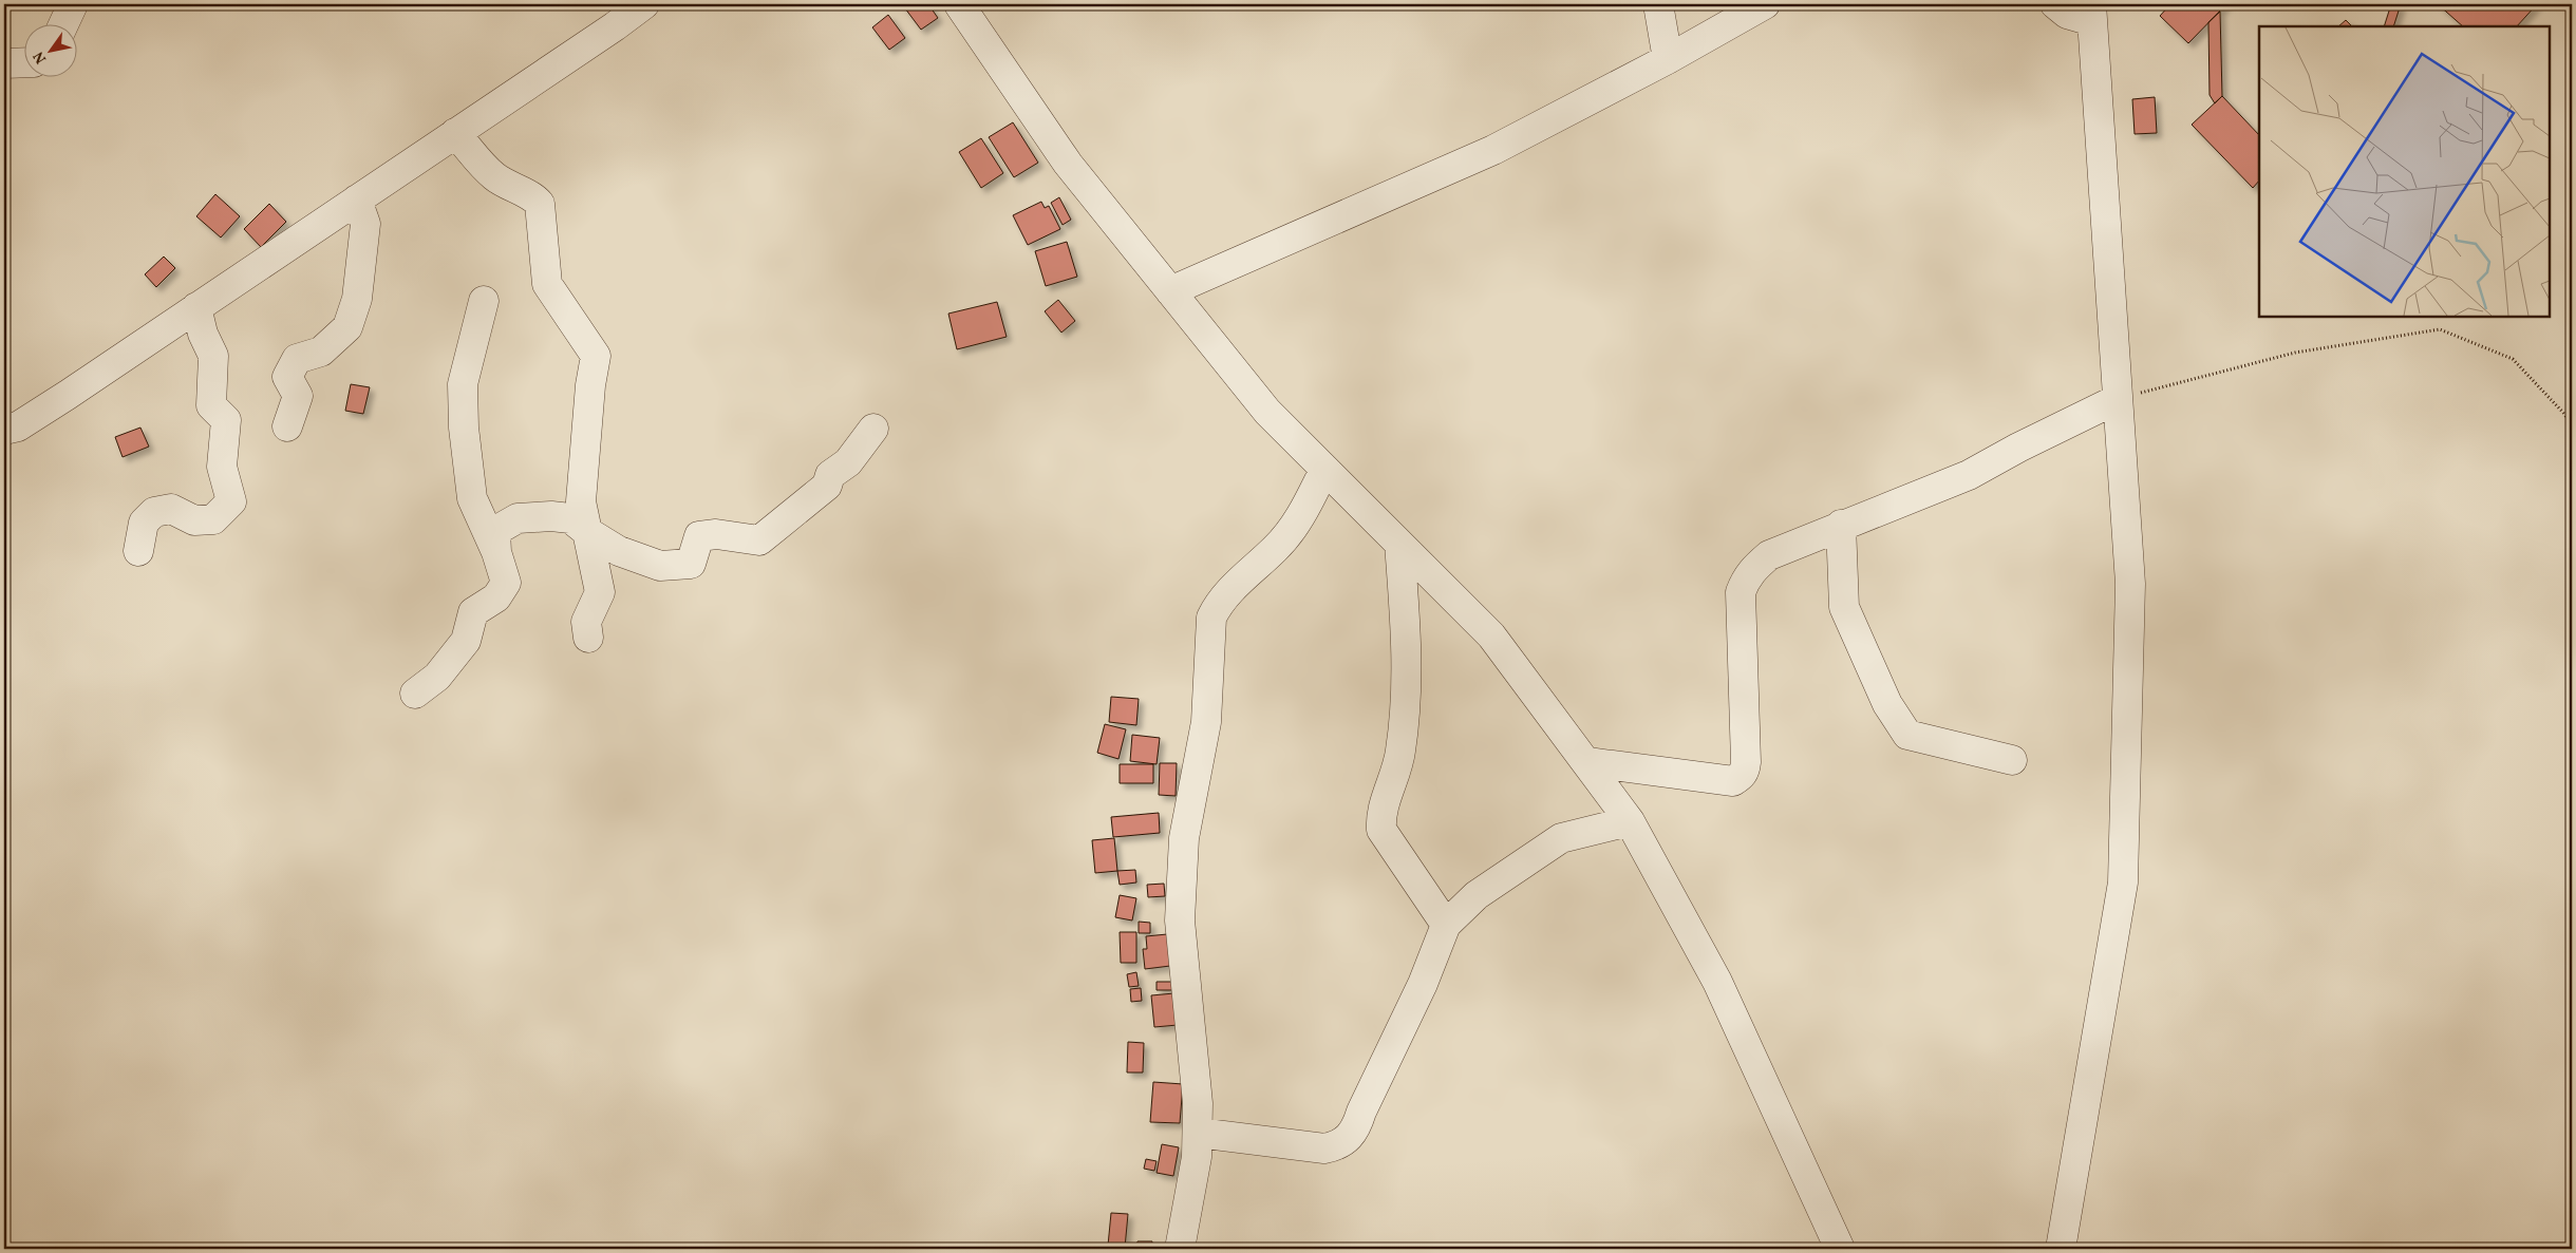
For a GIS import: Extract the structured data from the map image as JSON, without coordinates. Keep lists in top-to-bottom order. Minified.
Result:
{"north":"bottom left"}
